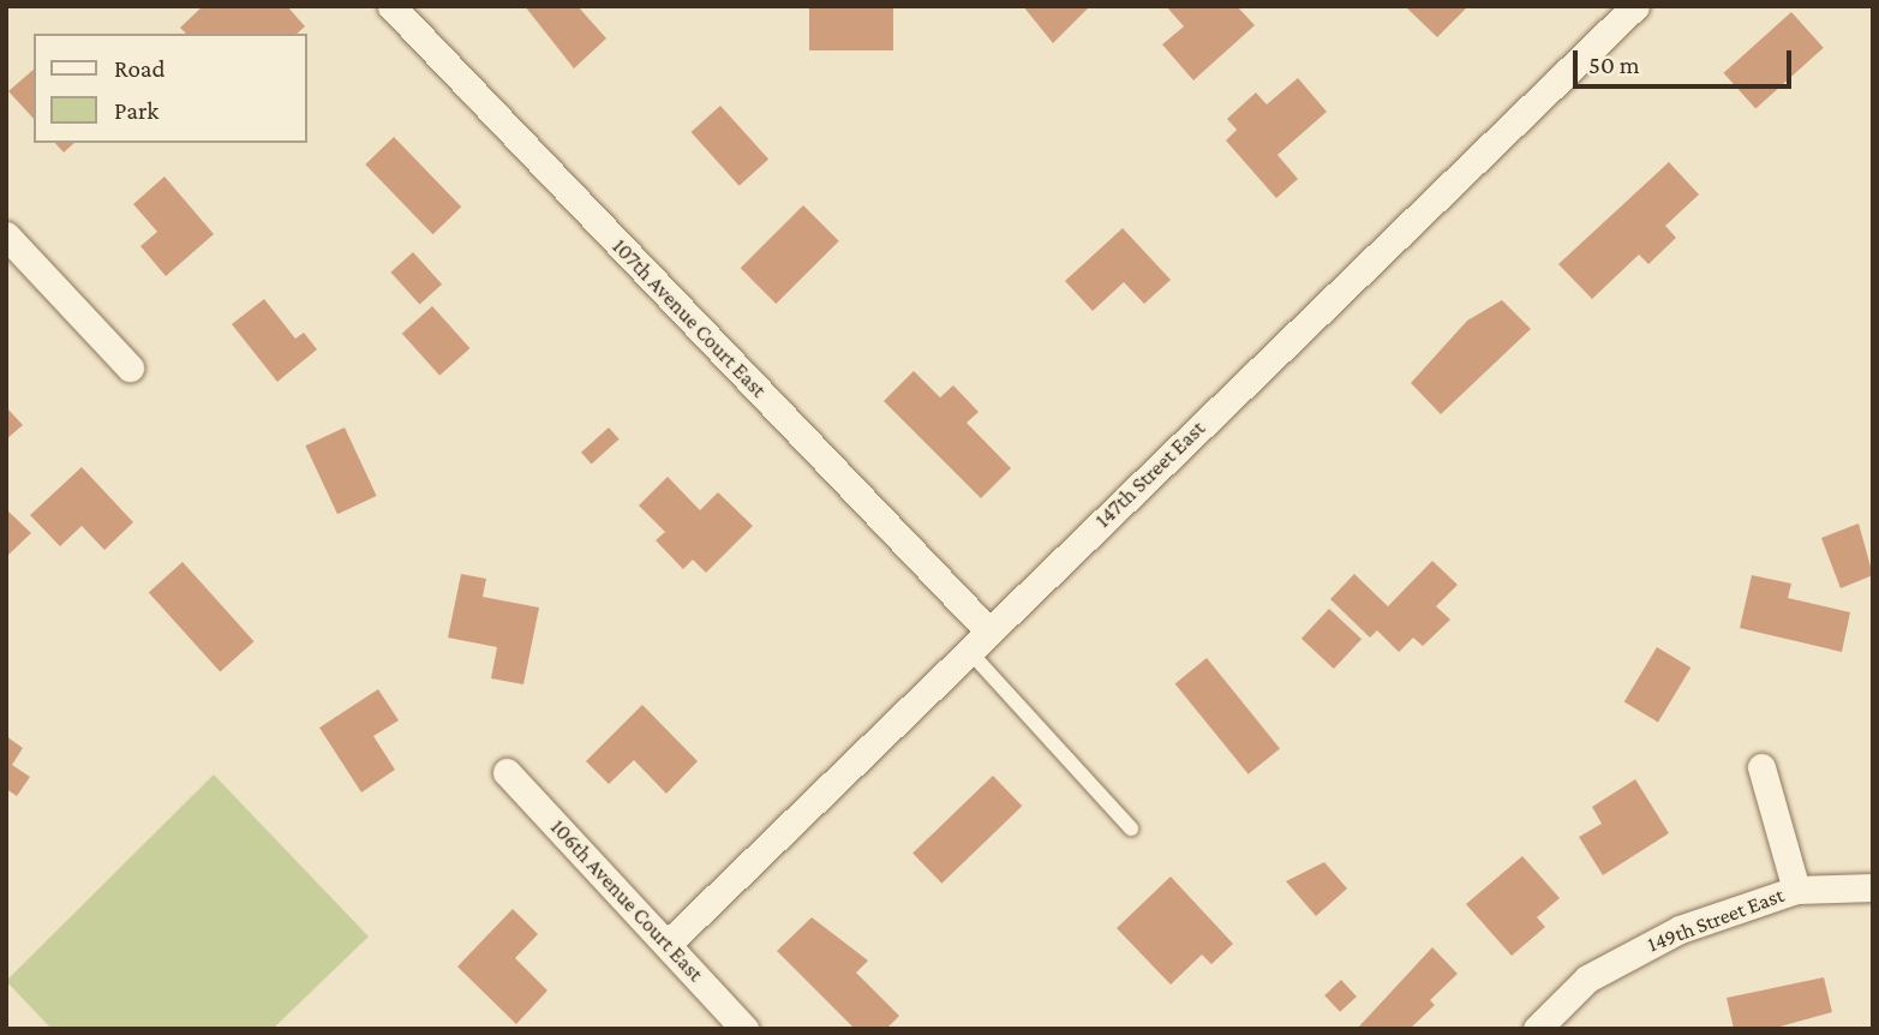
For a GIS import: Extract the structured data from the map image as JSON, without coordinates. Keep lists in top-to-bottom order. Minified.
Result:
{"streets":{"street":["107th Avenue Court East","147th Street East","106th Avenue Court East","149th Street East"]},"crossings":[["107th Avenue Court East","147th Street East"],["147th Street East","106th Avenue Court East"]],"legend":["Road","Park"],"scale_bar":"50 m"}
